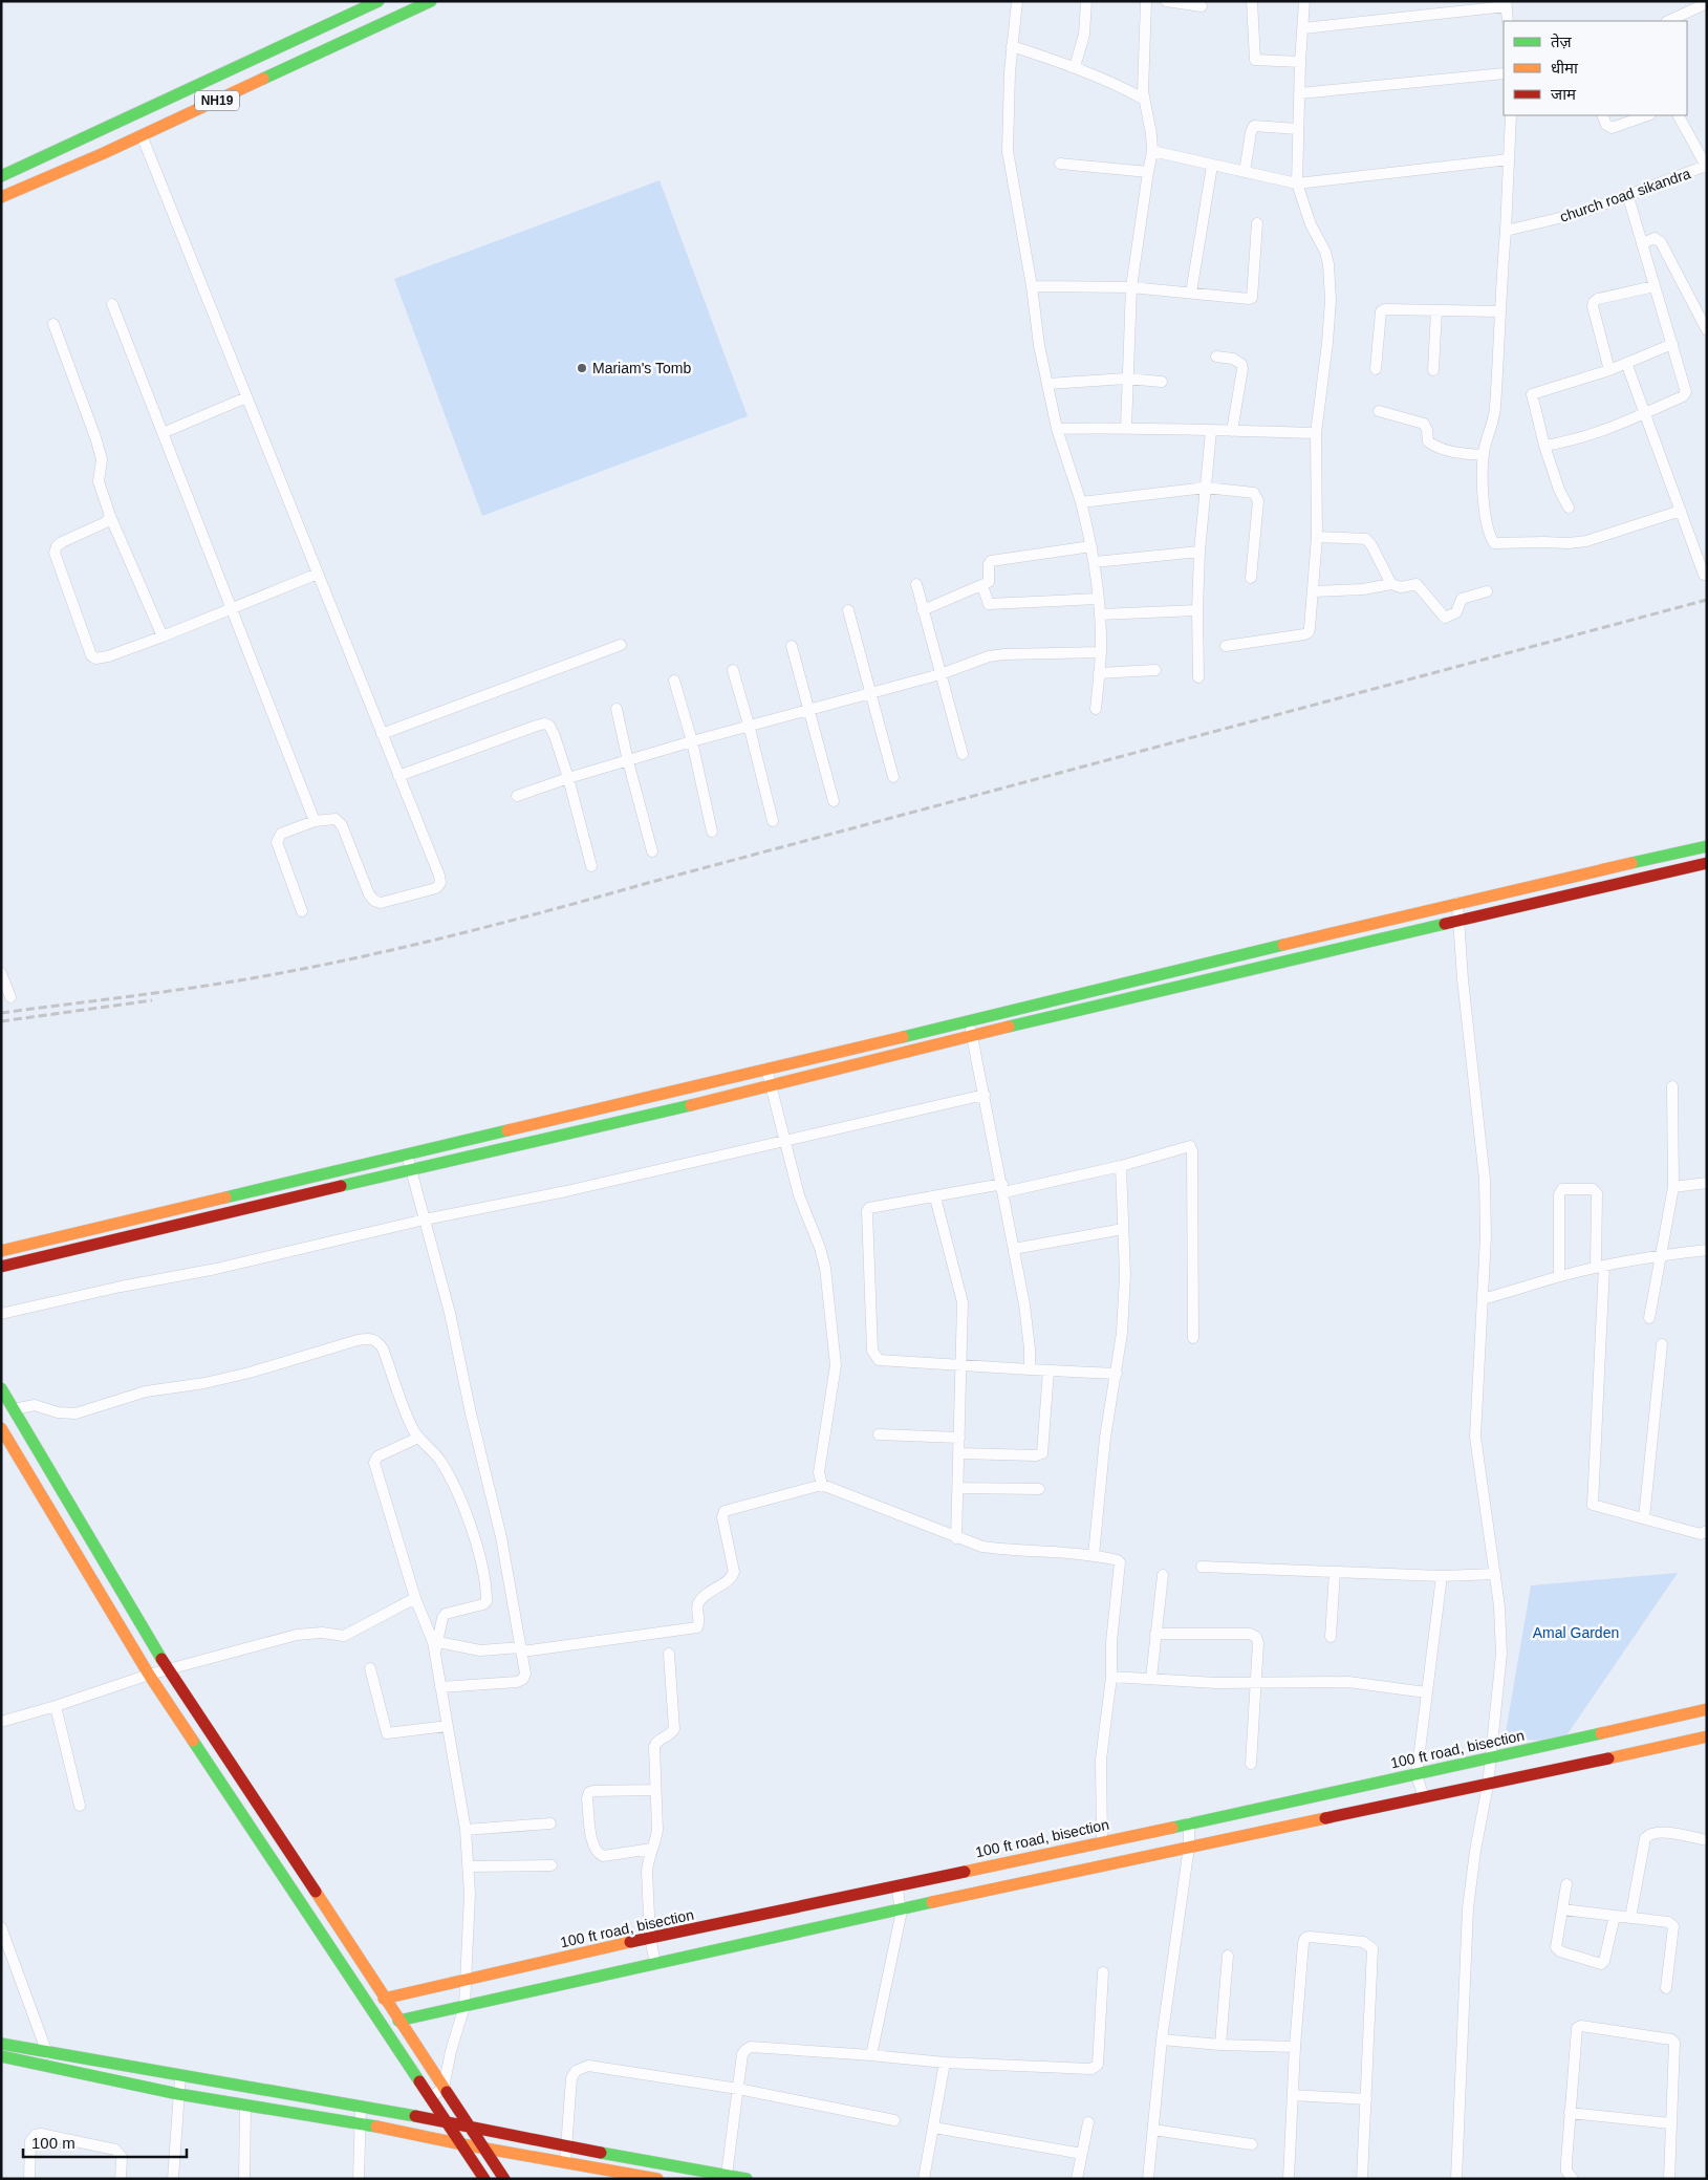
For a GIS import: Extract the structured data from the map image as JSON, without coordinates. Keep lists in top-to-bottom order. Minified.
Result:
{"streets":{"main road":["NH19","100 ft road, bisection"],"street":["church road sikandra"]},"parks":["Amal Garden"],"places":["Mariam's Tomb"],"legend":["तेज़","धीमा","जाम"],"scale_bar":"100 m"}
